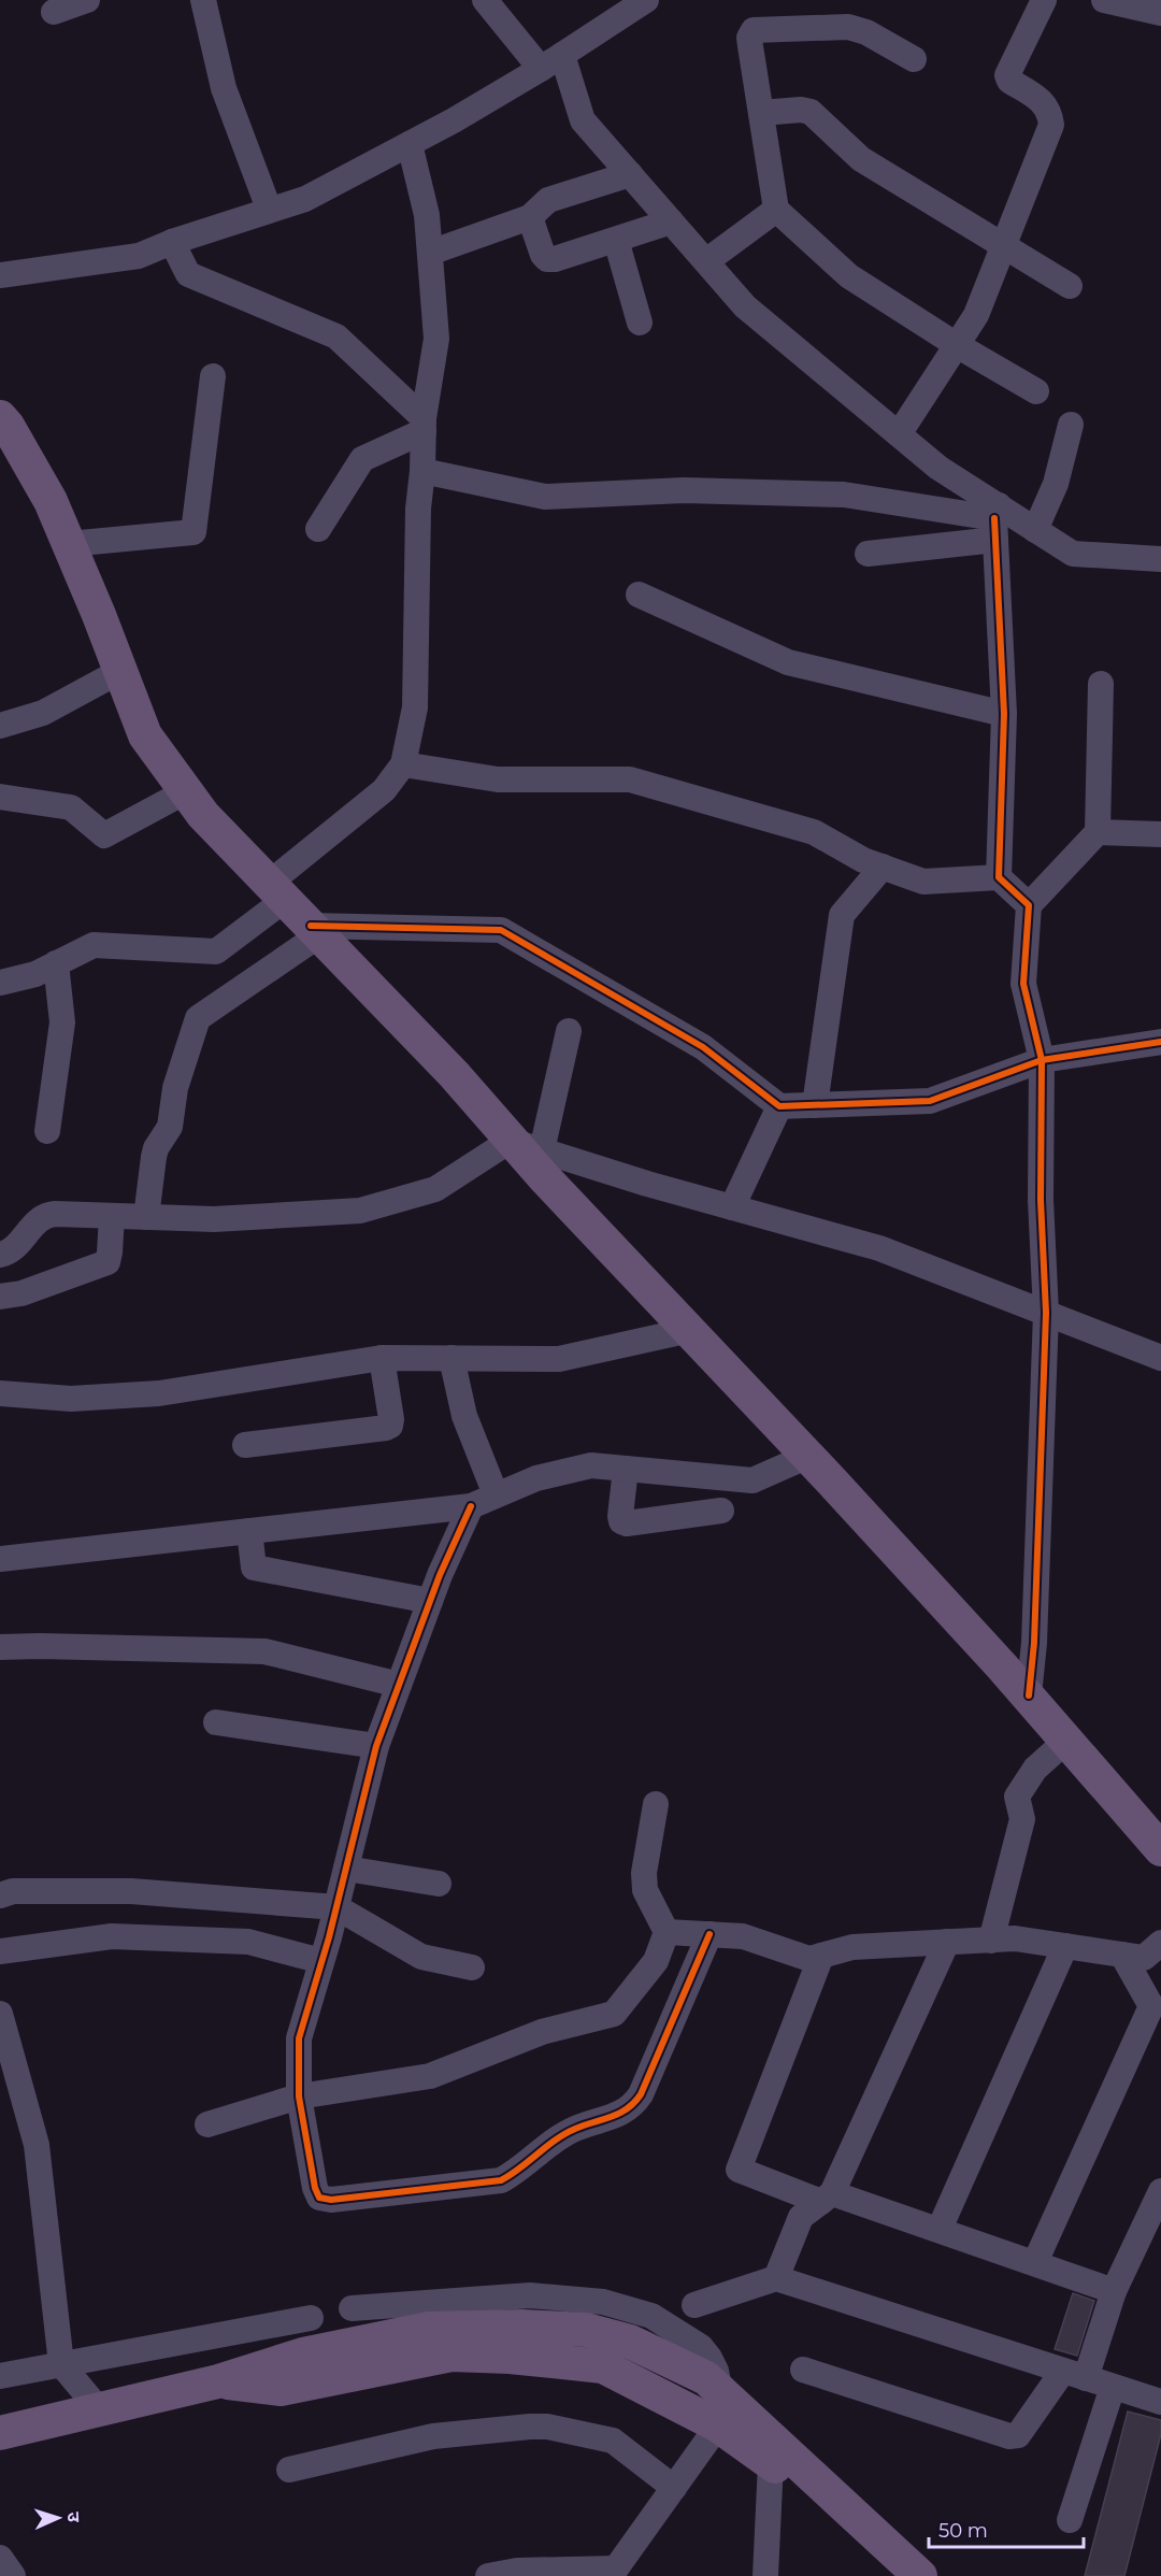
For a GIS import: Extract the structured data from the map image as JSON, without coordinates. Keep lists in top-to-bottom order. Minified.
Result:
{"scale_bar":"50 m","north":"right"}
